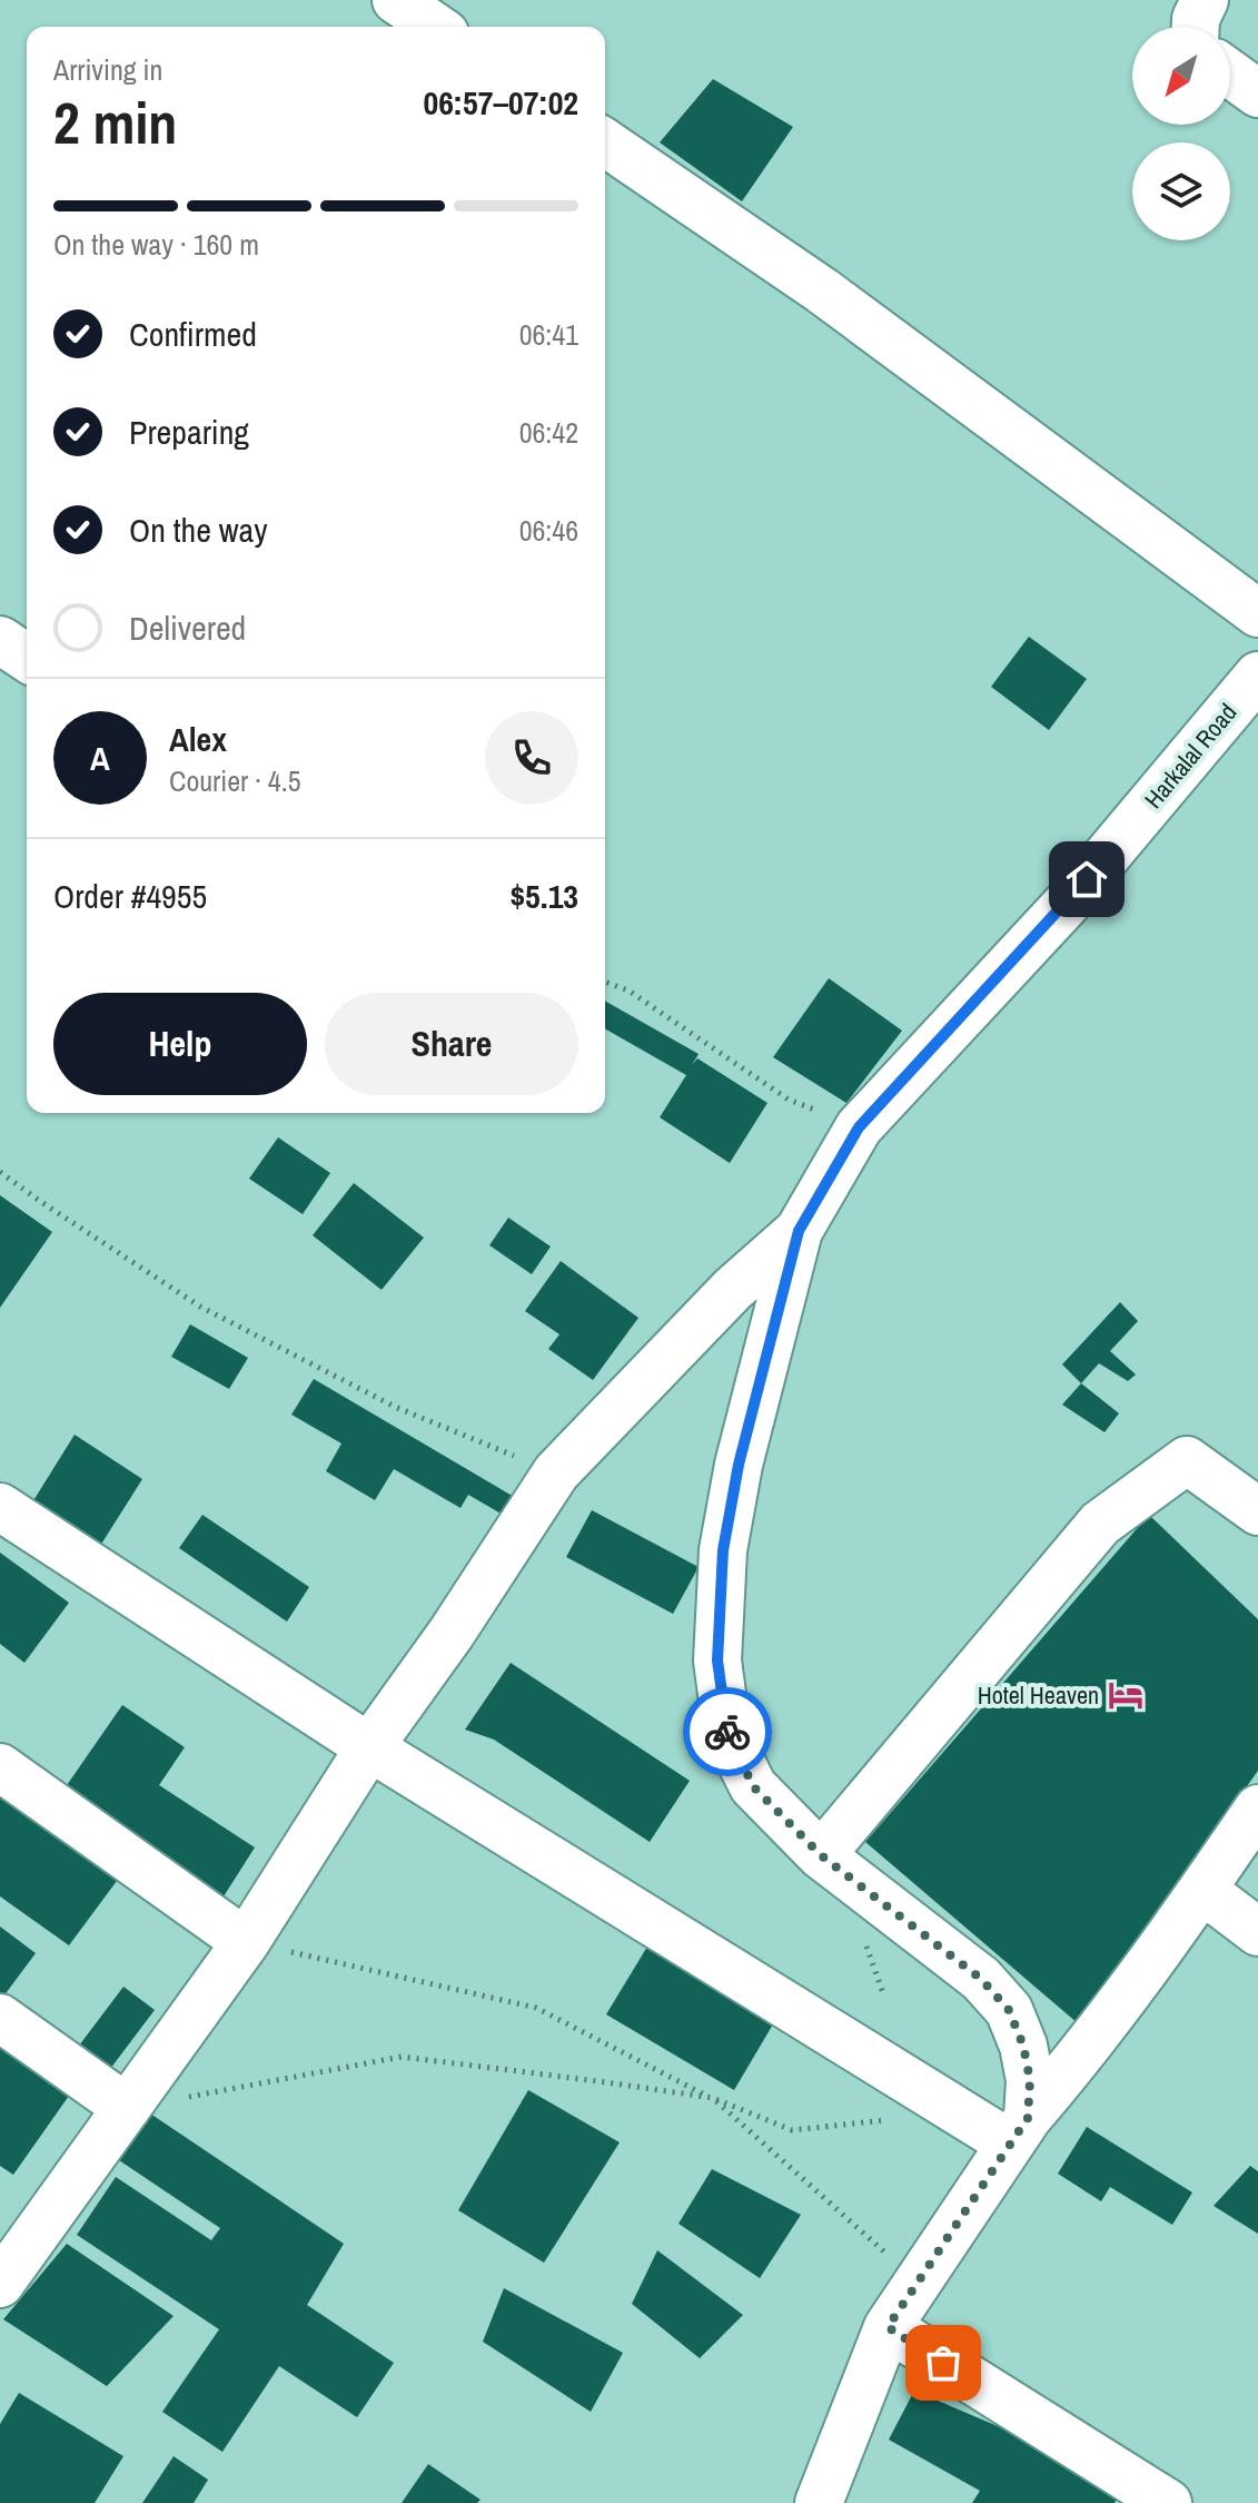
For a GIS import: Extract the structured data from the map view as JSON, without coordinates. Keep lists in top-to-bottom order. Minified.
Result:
{"streets":{"street":["Harkalal Road"]},"places":{"hotel":["Hotel Heaven"]},"north":"bottom left","page":{"heading":["2 min","Arriving in","06:57–07:02"],"panel":["Alex","Courier · 4.5","Order #4955","$5.13"],"bar":"On the way · 160 m","list":[["Confirmed","06:41"],["Preparing","06:42"],["On the way","06:46"],"Delivered"],"round":"A","buttons":["Help","Share"]}}
